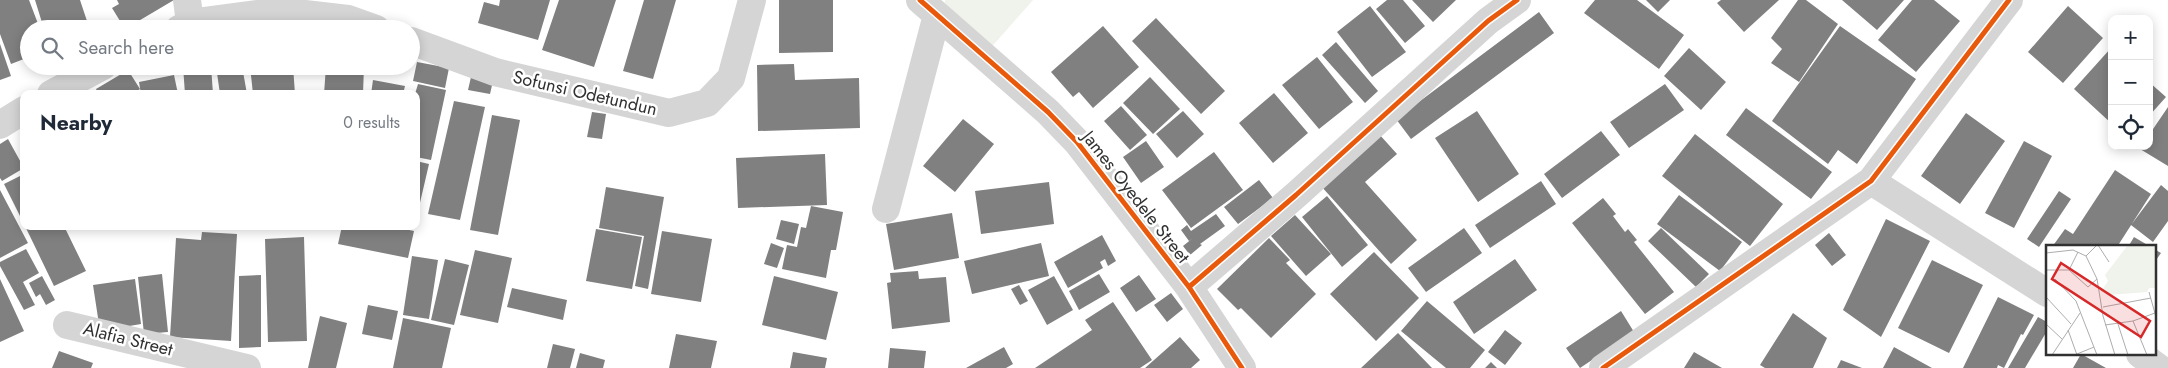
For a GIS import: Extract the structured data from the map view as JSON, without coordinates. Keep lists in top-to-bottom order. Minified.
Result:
{"streets":{"street":["Sofunsi Odetundun","James Oyedele Street","Alafia Street"]},"page":{"map_buttons":["+","−"],"search":"Search here","heading":["Nearby","0 results"]}}
